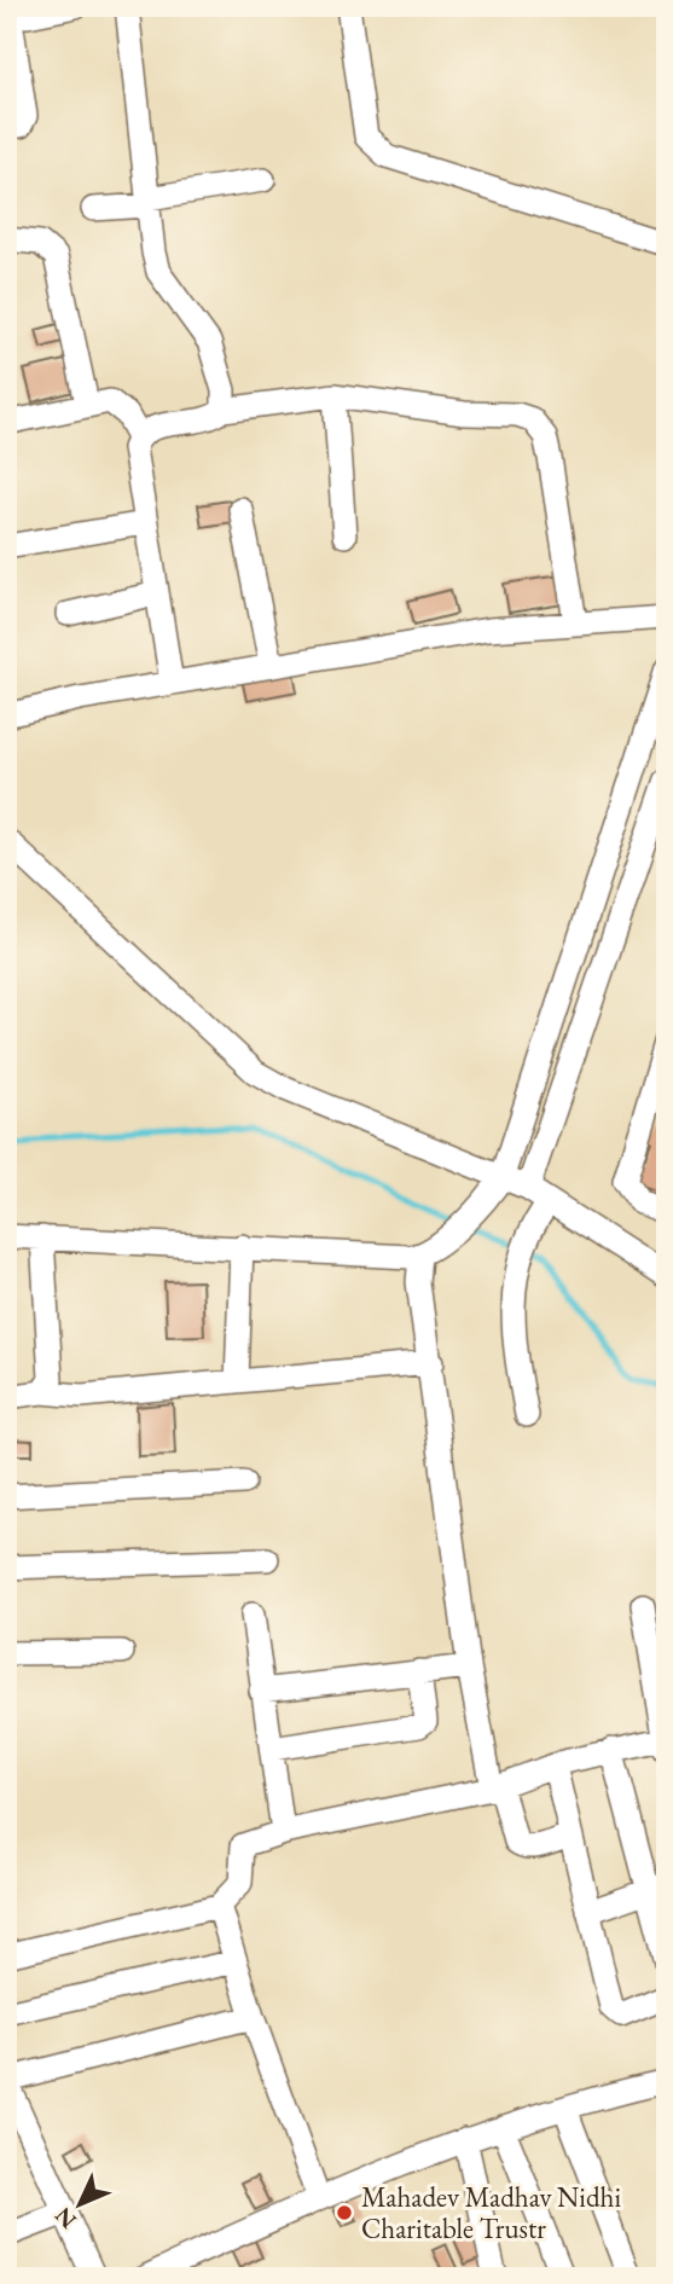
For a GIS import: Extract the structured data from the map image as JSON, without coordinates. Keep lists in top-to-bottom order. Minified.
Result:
{"places":["Mahadev Madhav Nidhi Charitable Trustr"],"north":"bottom left"}
